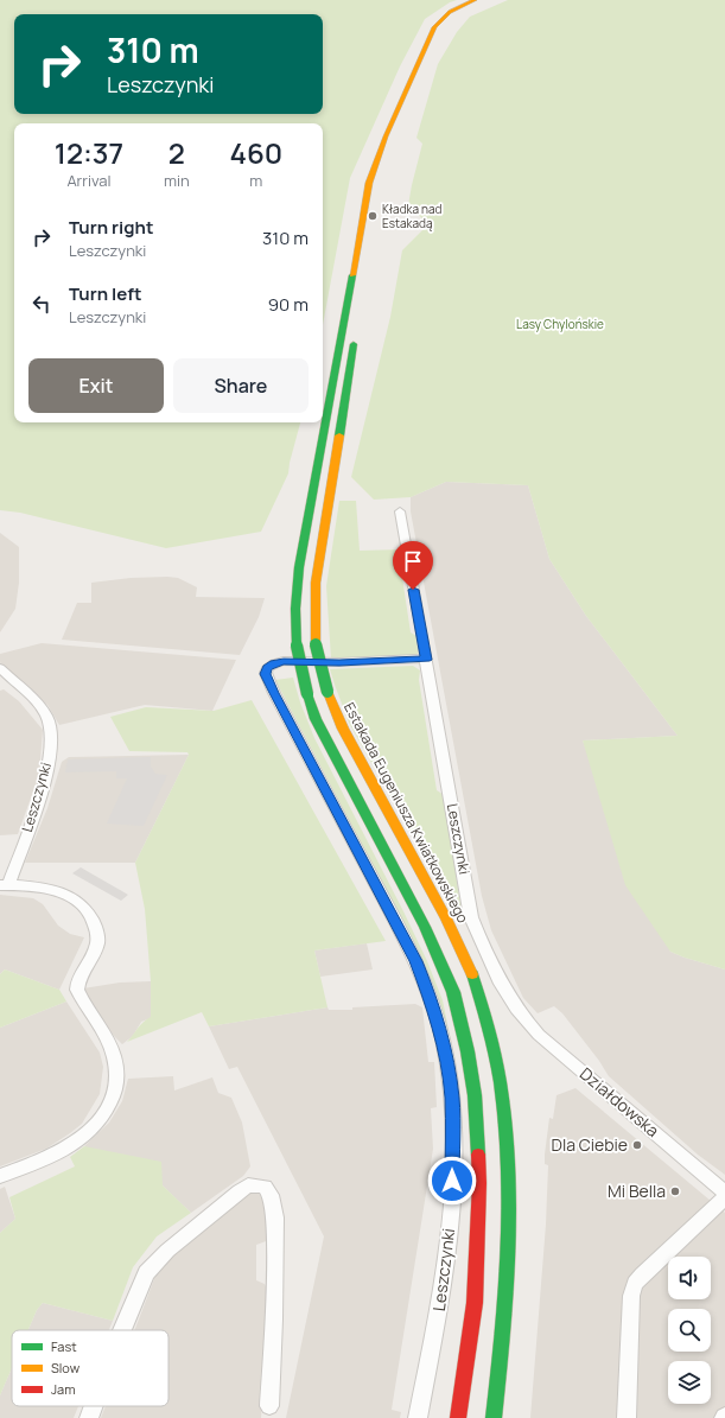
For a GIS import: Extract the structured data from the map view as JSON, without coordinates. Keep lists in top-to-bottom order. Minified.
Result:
{"streets":{"highway":["Estakada Eugeniusza Kwiatkowskiego"],"street":["Leszczynki","Działdowska"]},"crossings":[["Leszczynki","Działdowska"]],"parks":["Lasy Chylońskie"],"places":["Kładka nad Estakadą","Dla Ciebie","Mi Bella"],"legend":["Fast","Slow","Jam"],"page":{"turn":["310 m","Leszczynki"],"eta":["12:37","Arrival","2","min","460","m"],"list":[{"name":"Turn right","note":"Leszczynki","value":"310 m"},{"name":"Turn left","note":"Leszczynki","value":"90 m"}],"buttons":["Exit","Share"]}}
